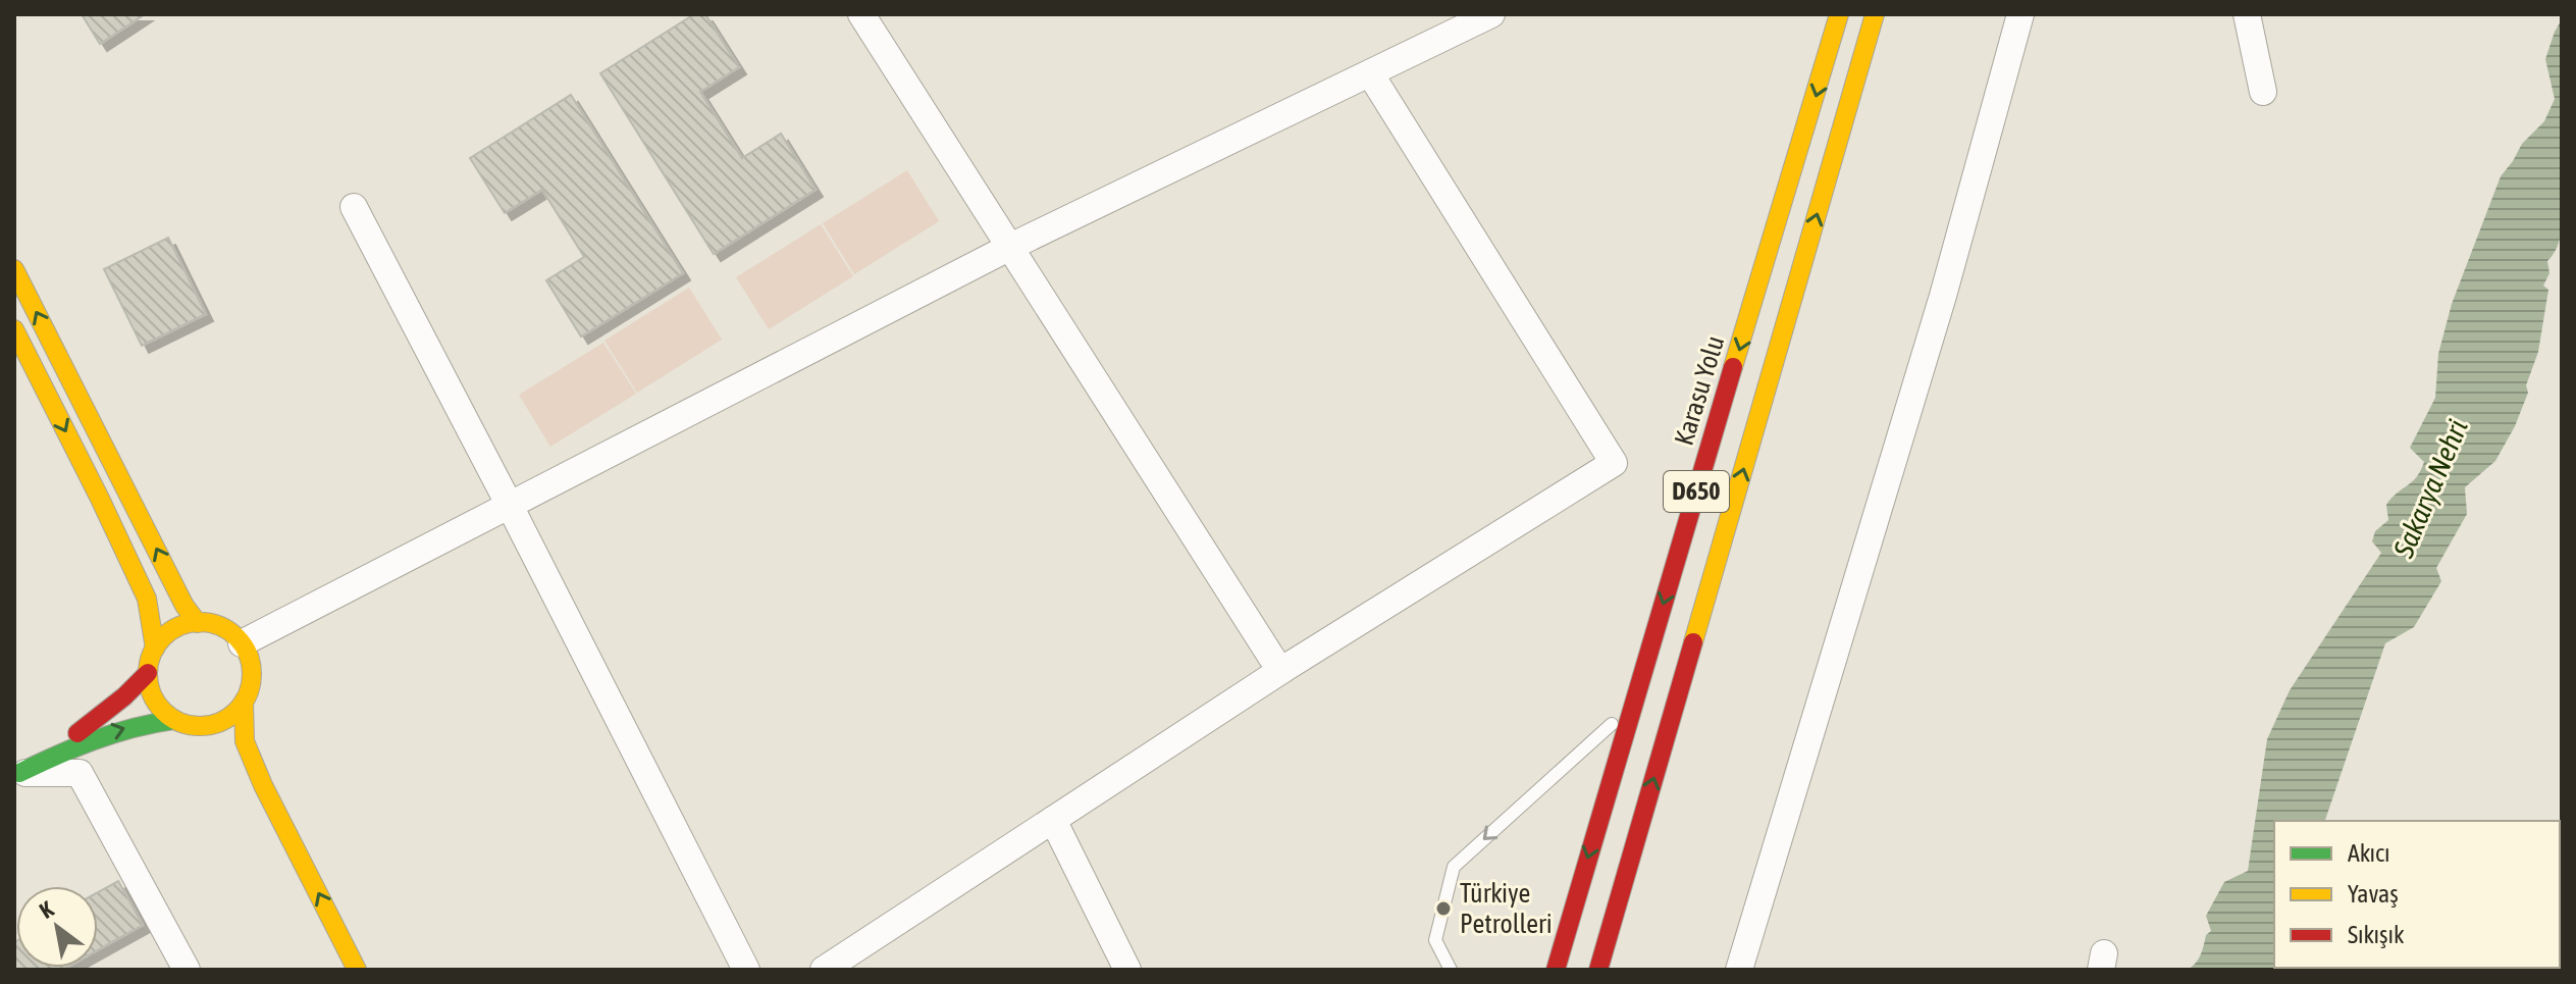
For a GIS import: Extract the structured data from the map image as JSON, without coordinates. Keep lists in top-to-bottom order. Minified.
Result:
{"streets":{"main road":["Karasu Yolu","D650"]},"water":["Sakarya Nehri"],"places":["Türkiye Petrolleri"],"legend":["Akıcı","Yavaş","Sıkışık"],"north":"top left"}
